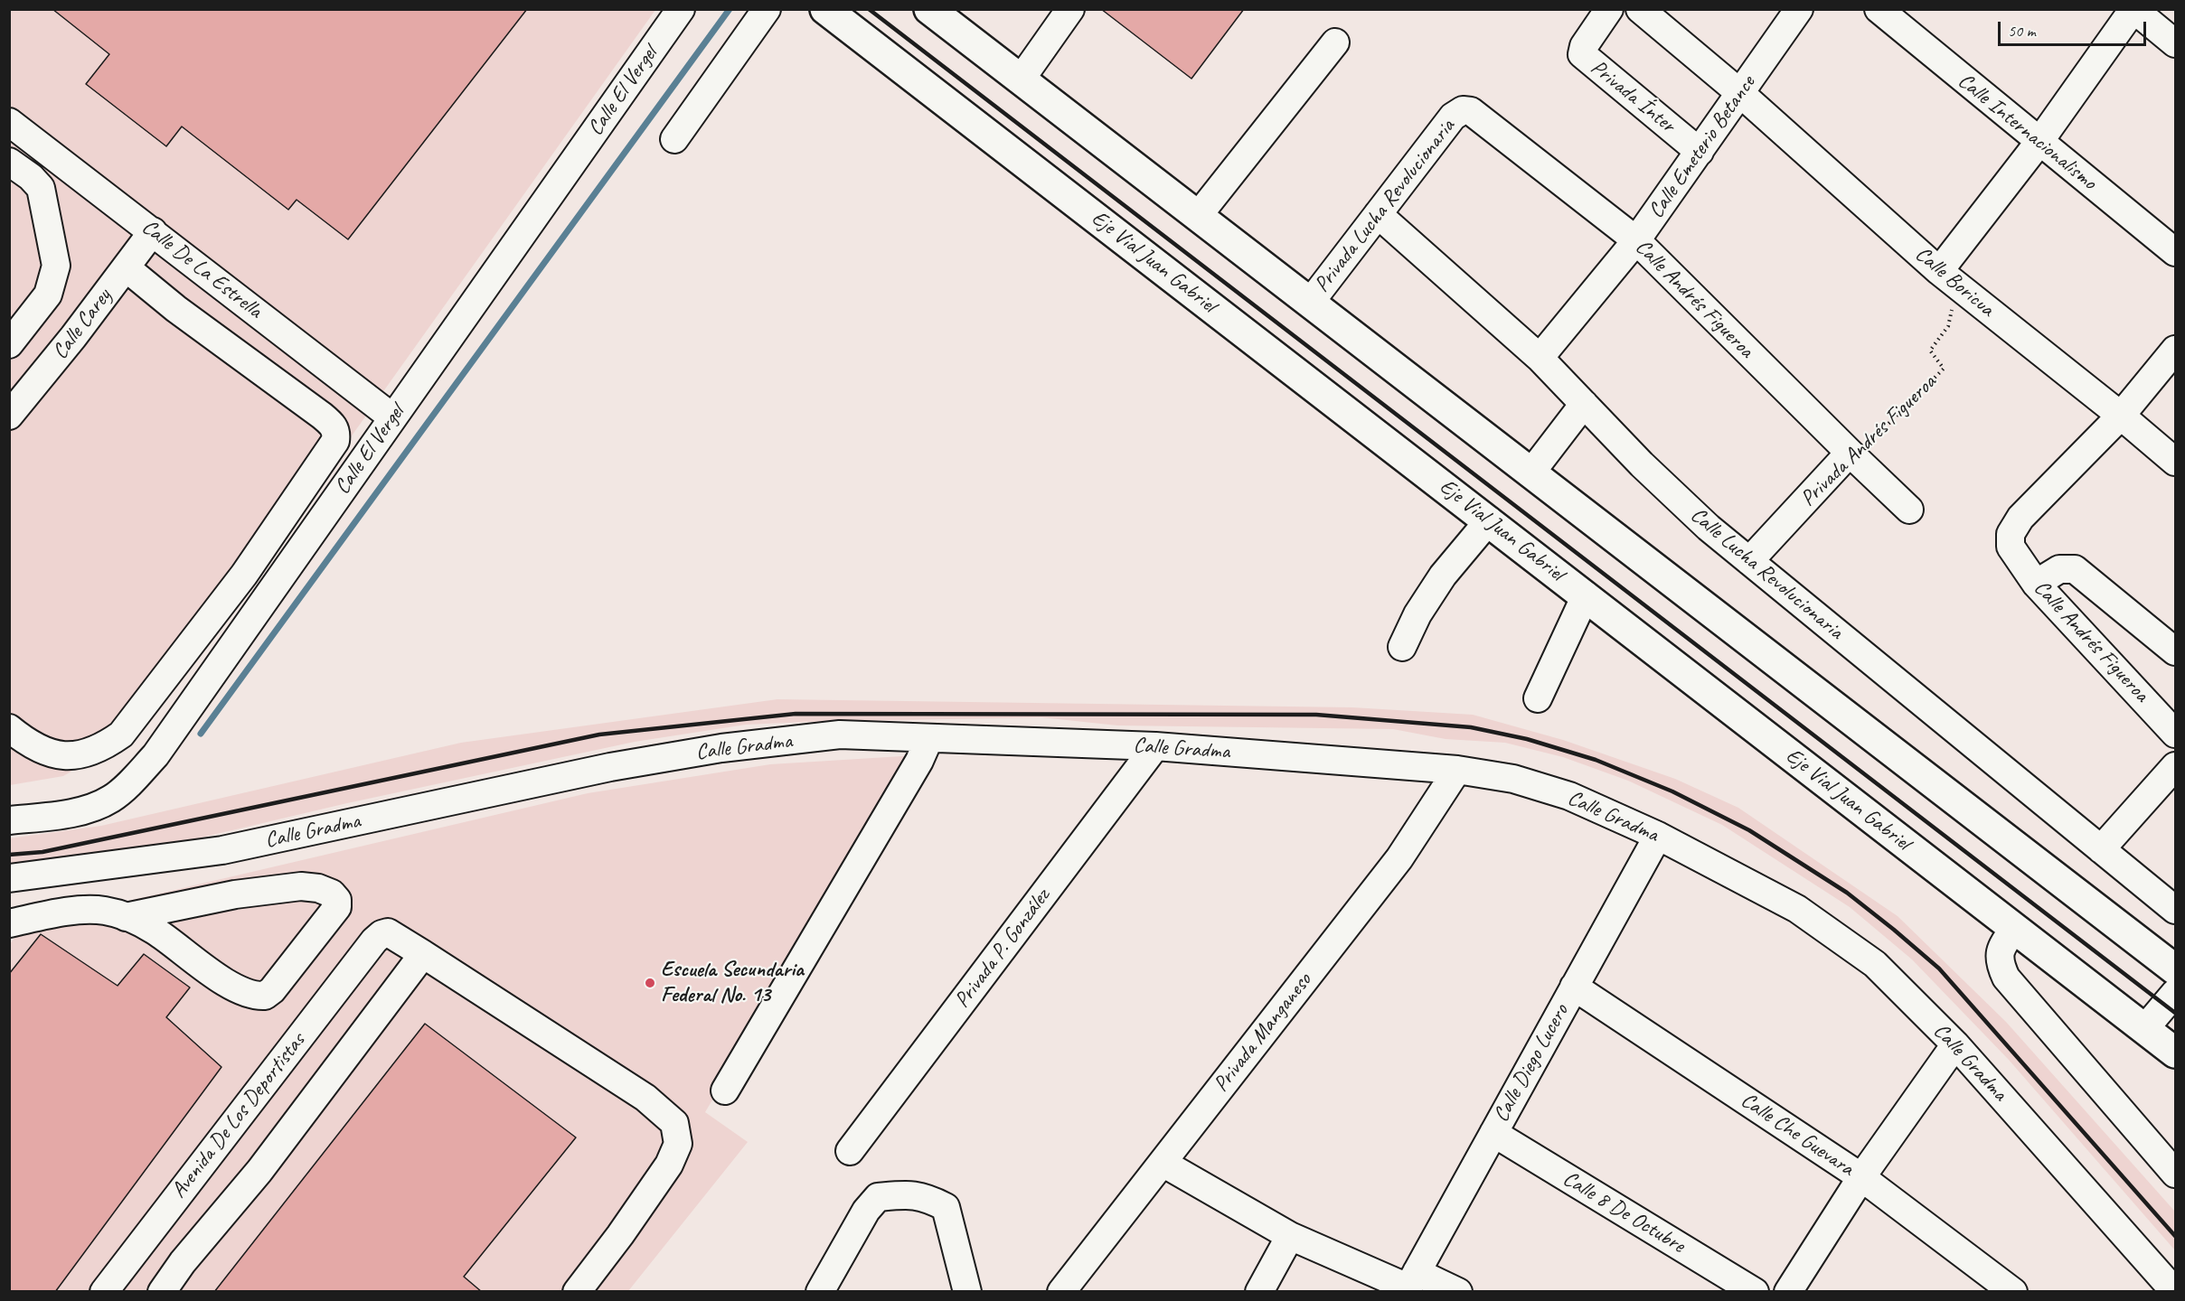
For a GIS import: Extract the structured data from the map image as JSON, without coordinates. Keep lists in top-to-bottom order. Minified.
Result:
{"streets":{"main road":["Eje Vial Juan Gabriel"],"street":["Calle El Vergel","Privada Ínter","Calle Internacionalismo","Calle Emeterio Betance","Privada Lucha Revolucionaria","Calle De La Estrella","Calle Boricua","Calle Andrés Figueroa","Calle Carey","Privada Andrés Figueroa","Calle Lucha Revolucionaria","Calle Gradma","Privada P. González","Privada Manganeso","Calle Diego Lucero","Avenida De Los Deportistas","Calle Che Guevara","Calle 8 De Octubre"]},"crossings":[["Calle El Vergel","Calle De La Estrella"],["Privada Ínter","Calle Emeterio Betance"],["Calle Emeterio Betance","Calle Boricua"],["Calle Emeterio Betance","Calle Andrés Figueroa"],["Calle Emeterio Betance","Calle Lucha Revolucionaria"],["Privada Lucha Revolucionaria","Calle Andrés Figueroa"],["Privada Lucha Revolucionaria","Calle Lucha Revolucionaria"],["Calle De La Estrella","Calle Carey"],["Calle Boricua","Calle Andrés Figueroa"],["Calle Boricua","Privada Andrés Figueroa"],["Calle Andrés Figueroa","Privada Andrés Figueroa"],["Privada Andrés Figueroa","Calle Lucha Revolucionaria"],["Calle Gradma","Privada P. González"],["Calle Gradma","Privada Manganeso"],["Calle Gradma","Calle Diego Lucero"],["Calle Diego Lucero","Calle Che Guevara"],["Calle Diego Lucero","Calle 8 De Octubre"]],"places":["Escuela Secundaria Federal No. 13"],"scale_bar":"50 m"}
